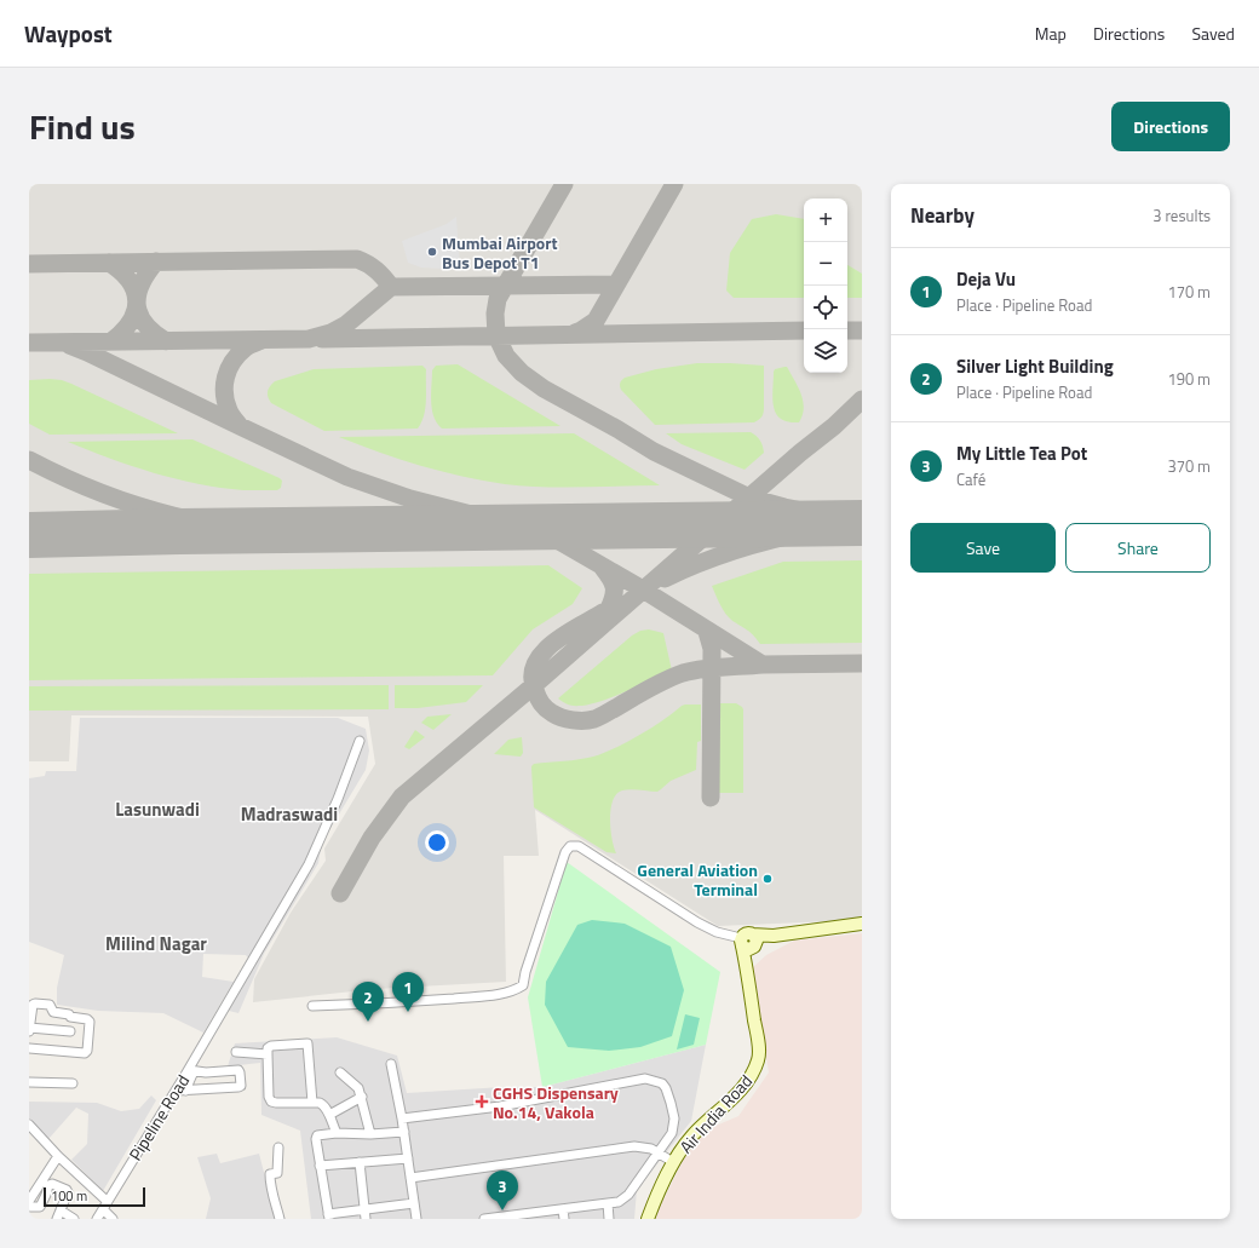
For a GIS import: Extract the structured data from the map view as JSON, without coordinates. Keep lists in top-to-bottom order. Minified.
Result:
{"streets":{"street":["Air India Road","Pipeline Road"]},"districts":["Lasunwadi","Madraswadi","Milind Nagar"],"places":{"other":["Mumbai Airport Bus Depot T1","General Aviation Terminal"],"health":["CGHS Dispensary No.14, Vakola"]},"scale_bar":"100 m","page":{"header":"Waypost","nav":["Map","Directions","Saved"],"title":"Find us","buttons":["Directions",["Save","Share"]],"heading":["Nearby","3 results"],"map_buttons":["+","−"],"list":[{"mark":"1","name":"Deja Vu","note":"Place · Pipeline Road","value":"170 m"},{"mark":"2","name":"Silver Light Building","note":"Place · Pipeline Road","value":"190 m"},{"mark":"3","name":"My Little Tea Pot","note":"Café","value":"370 m"}],"pins":["1","2","3"],"scale":"100 m"}}
